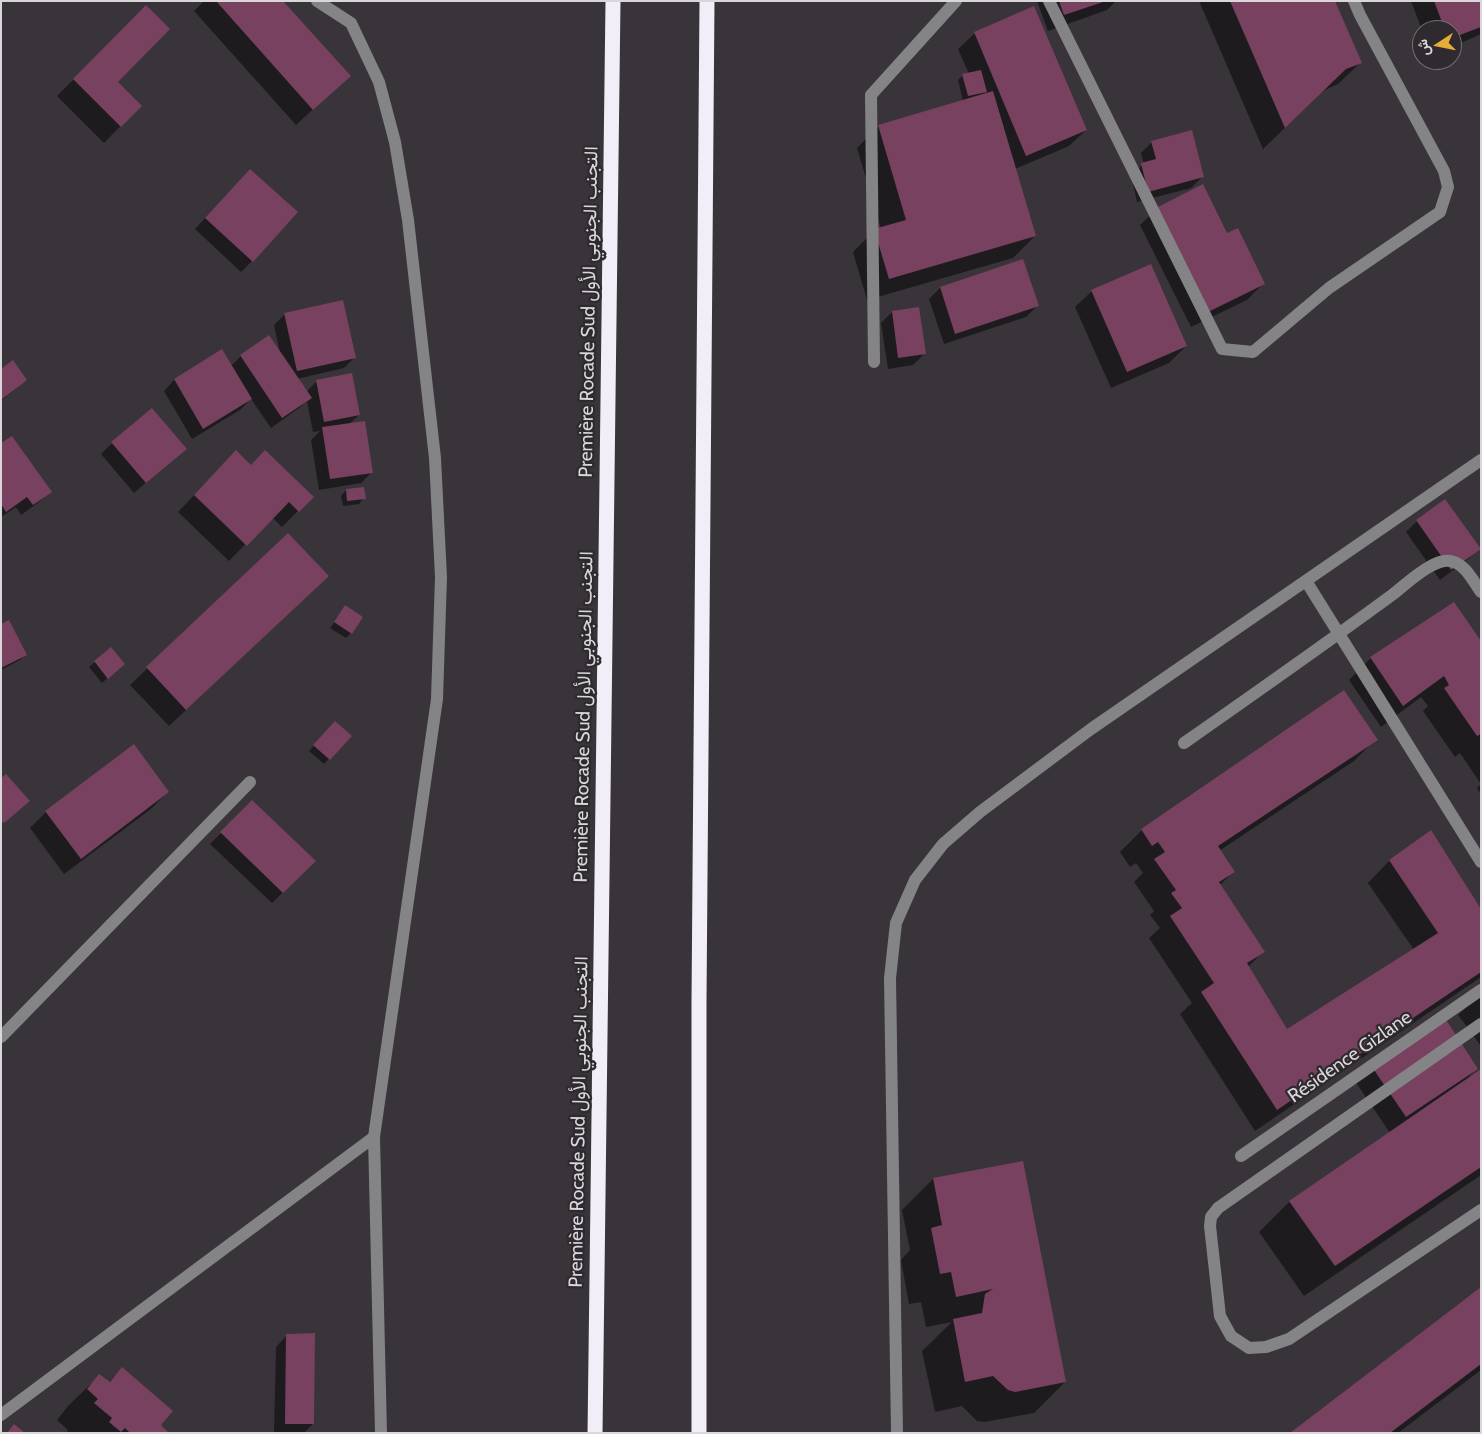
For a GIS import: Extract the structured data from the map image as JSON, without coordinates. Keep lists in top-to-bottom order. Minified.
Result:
{"streets":{"highway":["Première Rocade Sud التجنب الجنوبي الأول"],"street":["Résidence Gizlane"]},"north":"left"}
